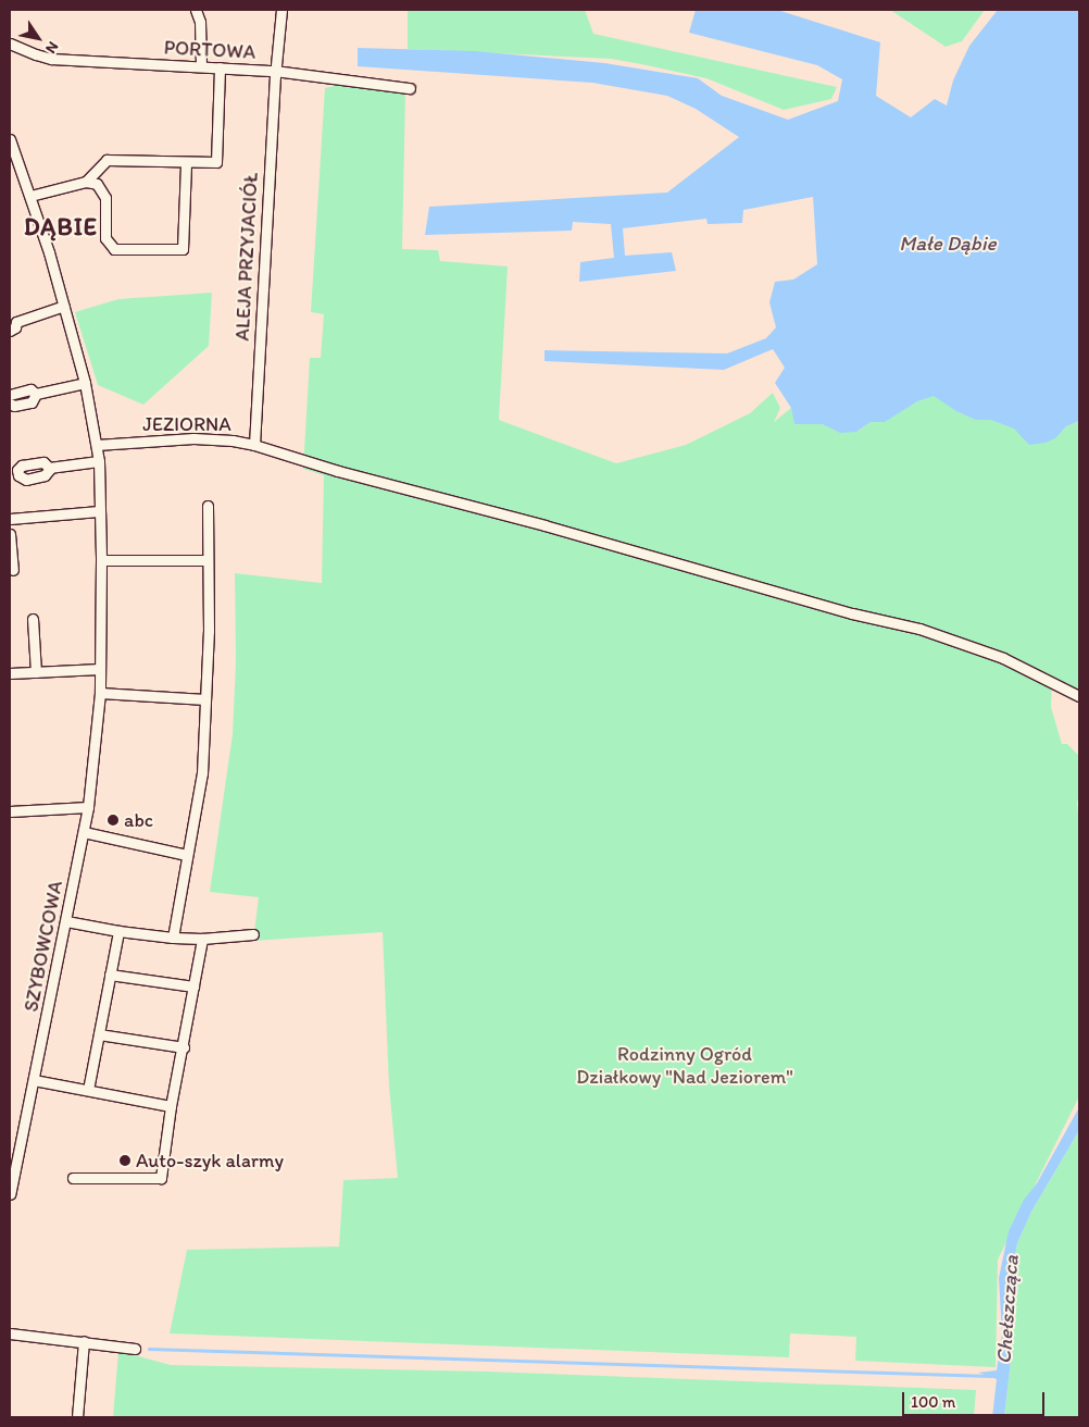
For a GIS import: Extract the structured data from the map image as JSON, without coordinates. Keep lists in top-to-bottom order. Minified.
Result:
{"streets":{"street":["PORTOWA","ALEJA PRZYJACIÓŁ","JEZIORNA","SZYBOWCOWA"]},"crossings":[["PORTOWA","ALEJA PRZYJACIÓŁ"],["ALEJA PRZYJACIÓŁ","JEZIORNA"],["JEZIORNA","SZYBOWCOWA"]],"districts":["DĄBIE"],"water":["Małe Dąbie","Chełszcząca"],"parks":["Rodzinny Ogród Działkowy \"Nad Jeziorem\""],"places":["abc","Auto-szyk alarmy"],"scale_bar":"100 m","north":"bottom right"}
